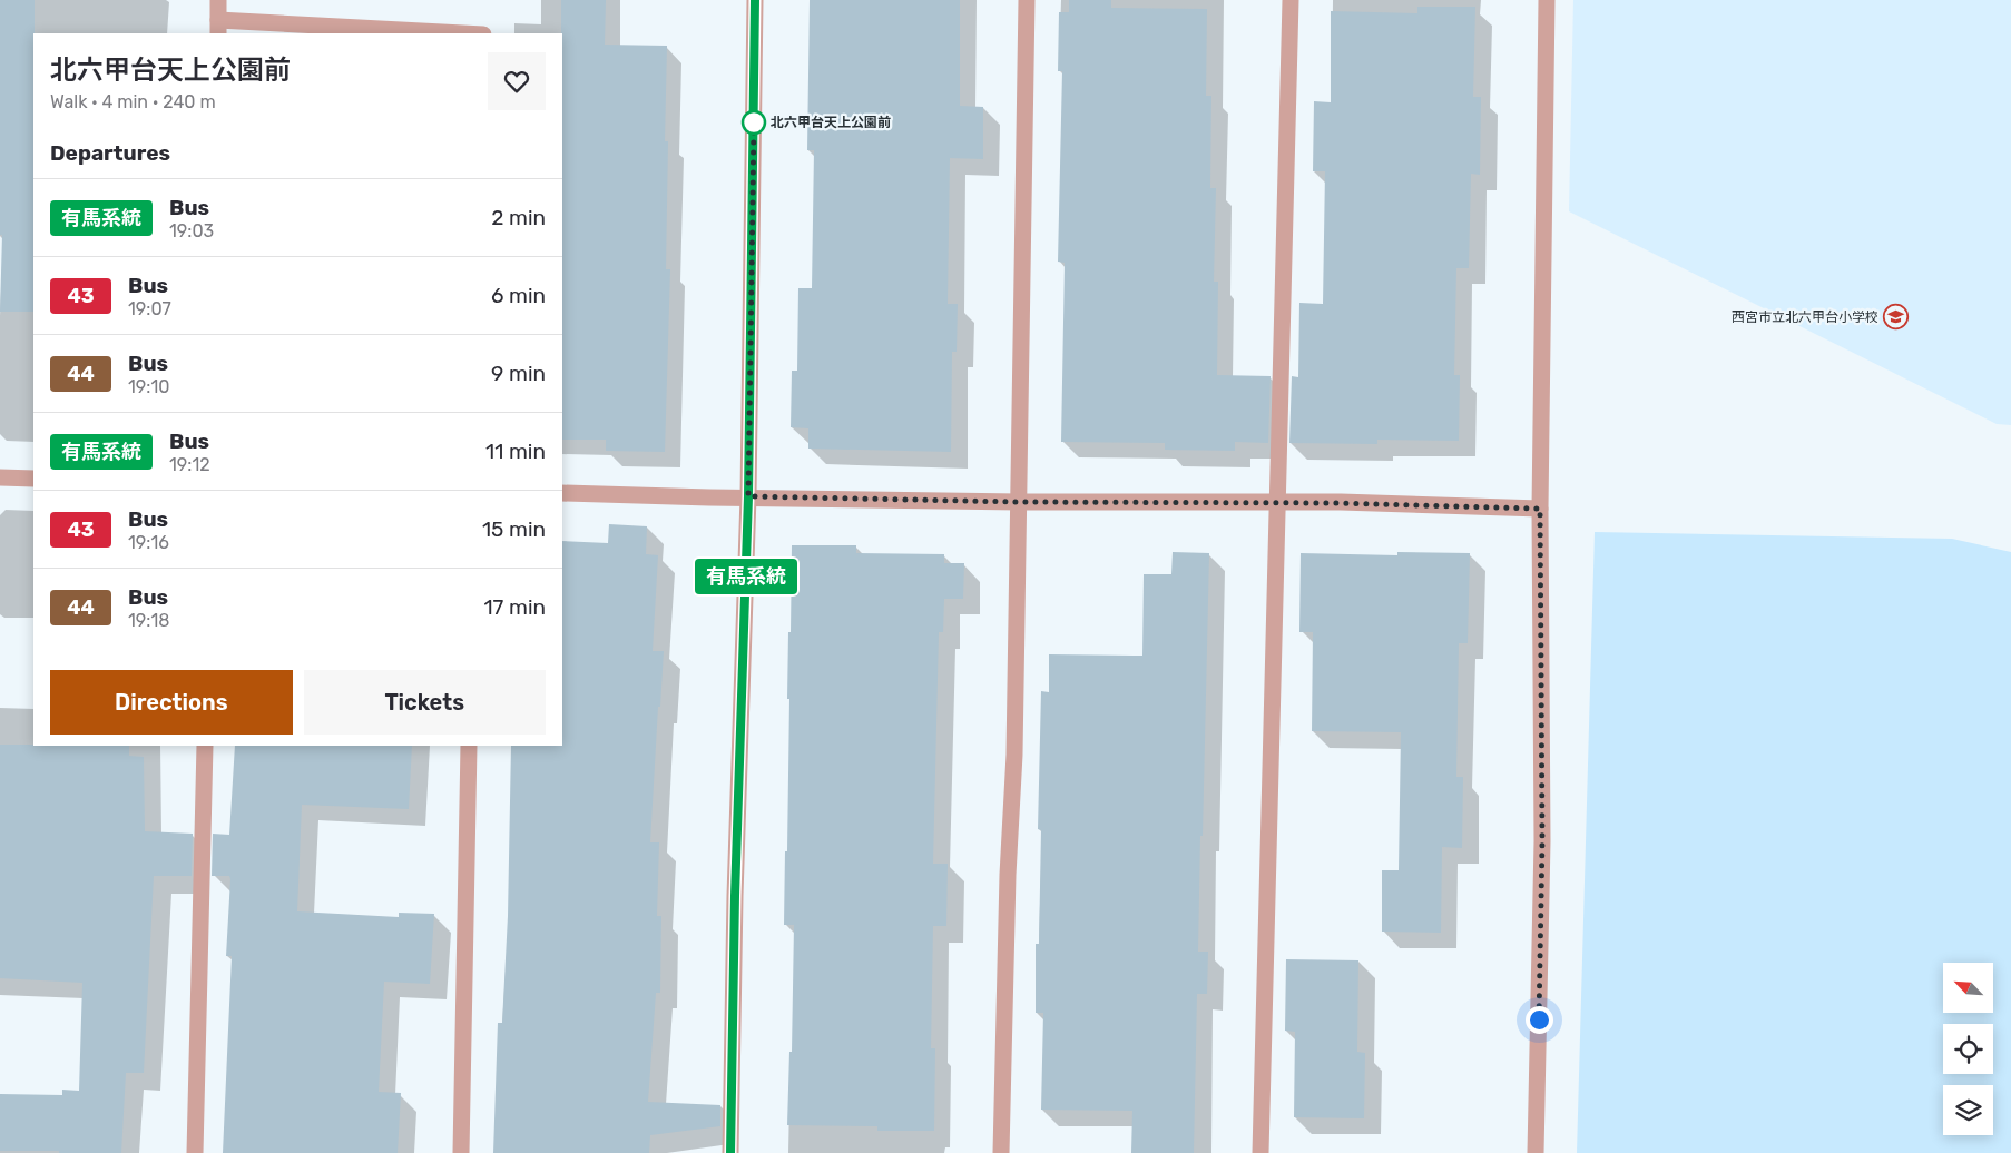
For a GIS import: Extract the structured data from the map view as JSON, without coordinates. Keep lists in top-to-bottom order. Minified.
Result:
{"places":{"other":["北六甲台天上公園前"],"school or university":["西宮市立北六甲台小学校"]},"lines":["bus line 有馬系統"],"north":"top left","page":{"on_map":"有馬系統","heading":[["北六甲台天上公園前","Walk · 4 min · 240 m"],"Departures"],"list":[{"mark":"有馬系統","name":"Bus","note":"19:03","value":"2 min"},{"mark":"43","name":"Bus","note":"19:07","value":"6 min"},{"mark":"44","name":"Bus","note":"19:10","value":"9 min"},{"mark":"有馬系統","name":"Bus","note":"19:12","value":"11 min"},{"mark":"43","name":"Bus","note":"19:16","value":"15 min"},{"mark":"44","name":"Bus","note":"19:18","value":"17 min"}],"buttons":["Directions","Tickets"]}}
